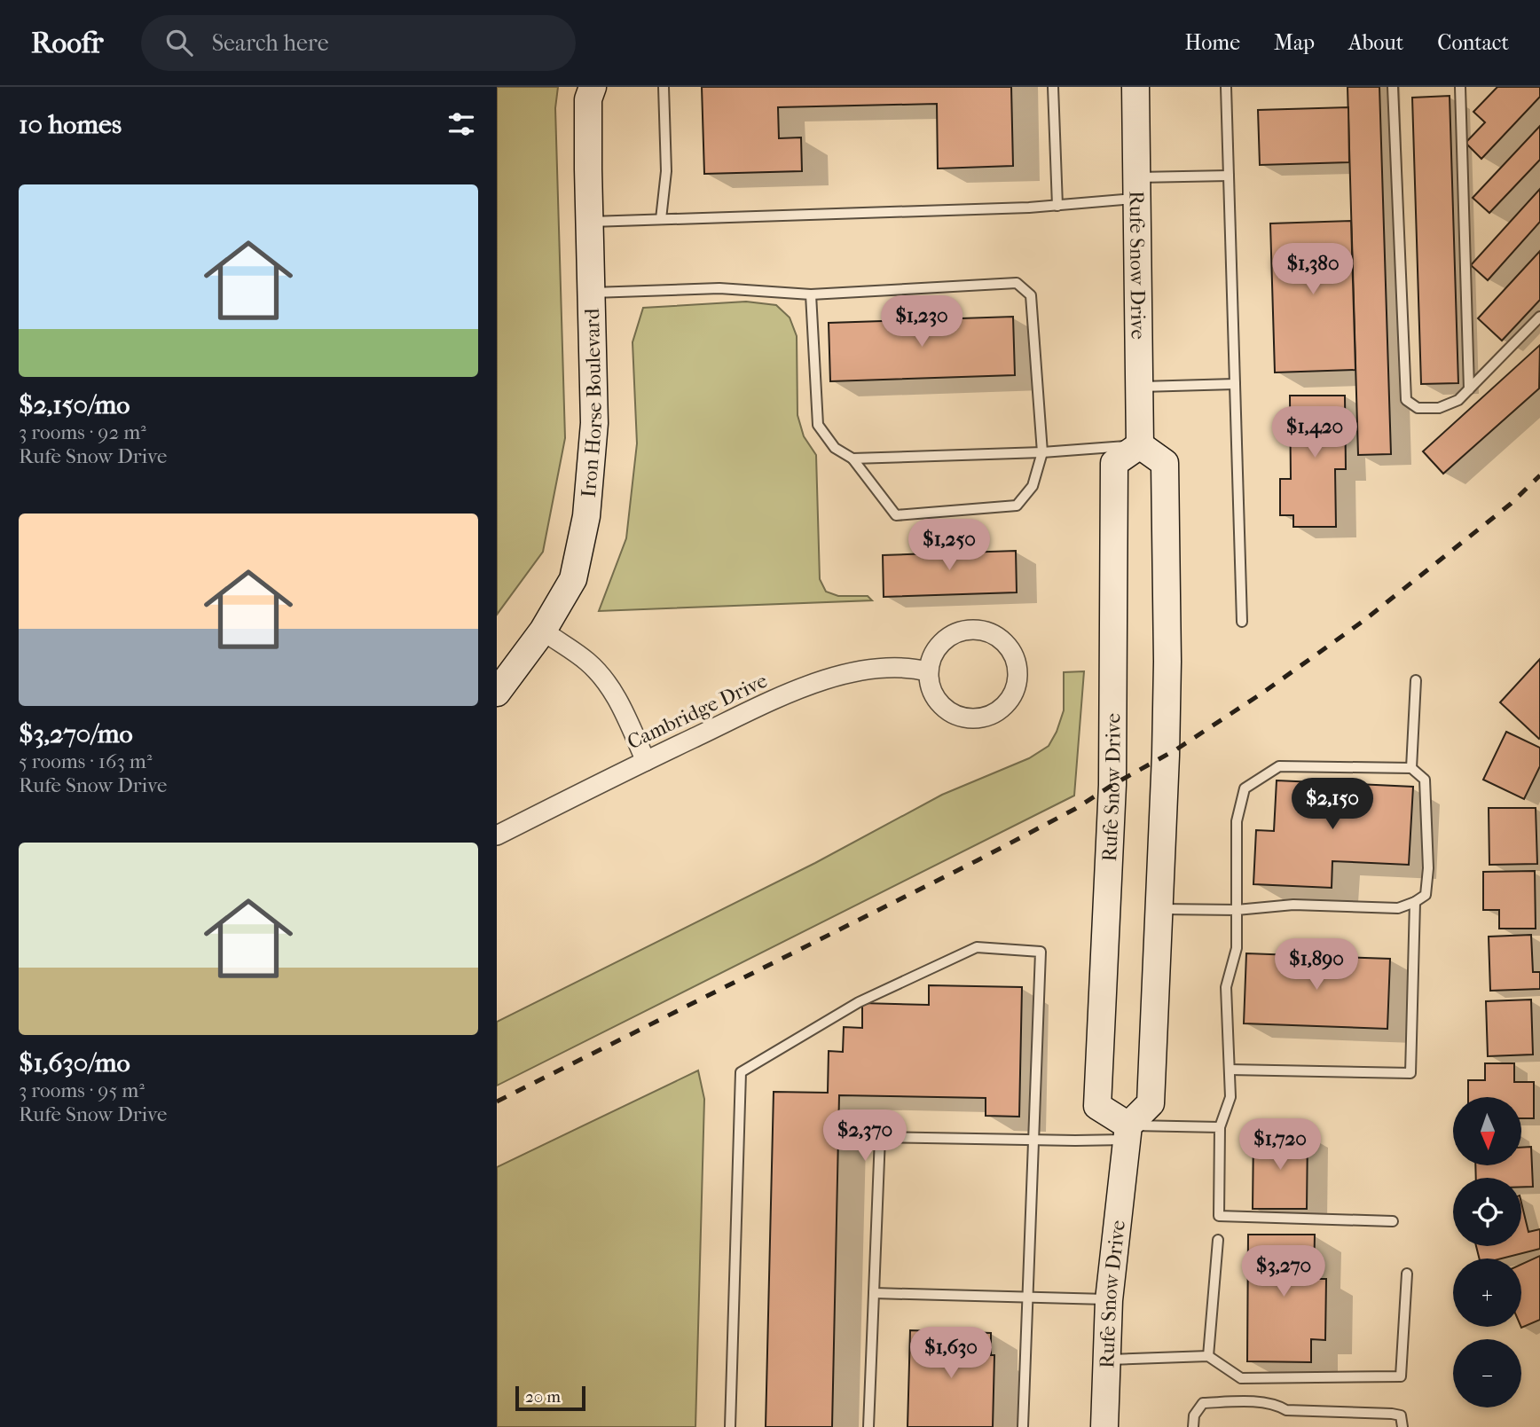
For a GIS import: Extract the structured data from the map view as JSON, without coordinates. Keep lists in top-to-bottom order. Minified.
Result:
{"streets":{"main road":["Rufe Snow Drive","Iron Horse Boulevard"],"street":["Cambridge Drive"]},"scale_bar":"20 m","north":"bottom","page":{"header":"Roofr","search":"Search here","nav":["Home","Map","About","Contact"],"heading":"10 homes","list":[{"name":"$2,150/mo","note":"3 rooms · 92 m² · Rufe Snow Drive"},{"name":"$3,270/mo","note":"5 rooms · 163 m² · Rufe Snow Drive"},{"name":"$1,630/mo","note":"3 rooms · 95 m² · Rufe Snow Drive"}],"price":["$1,380","$1,230","$1,420","$1,250","$2,150","$1,890","$2,370","$1,720","$3,270","$1,630"],"map_buttons":["+","−"],"scale":"20 m"}}
